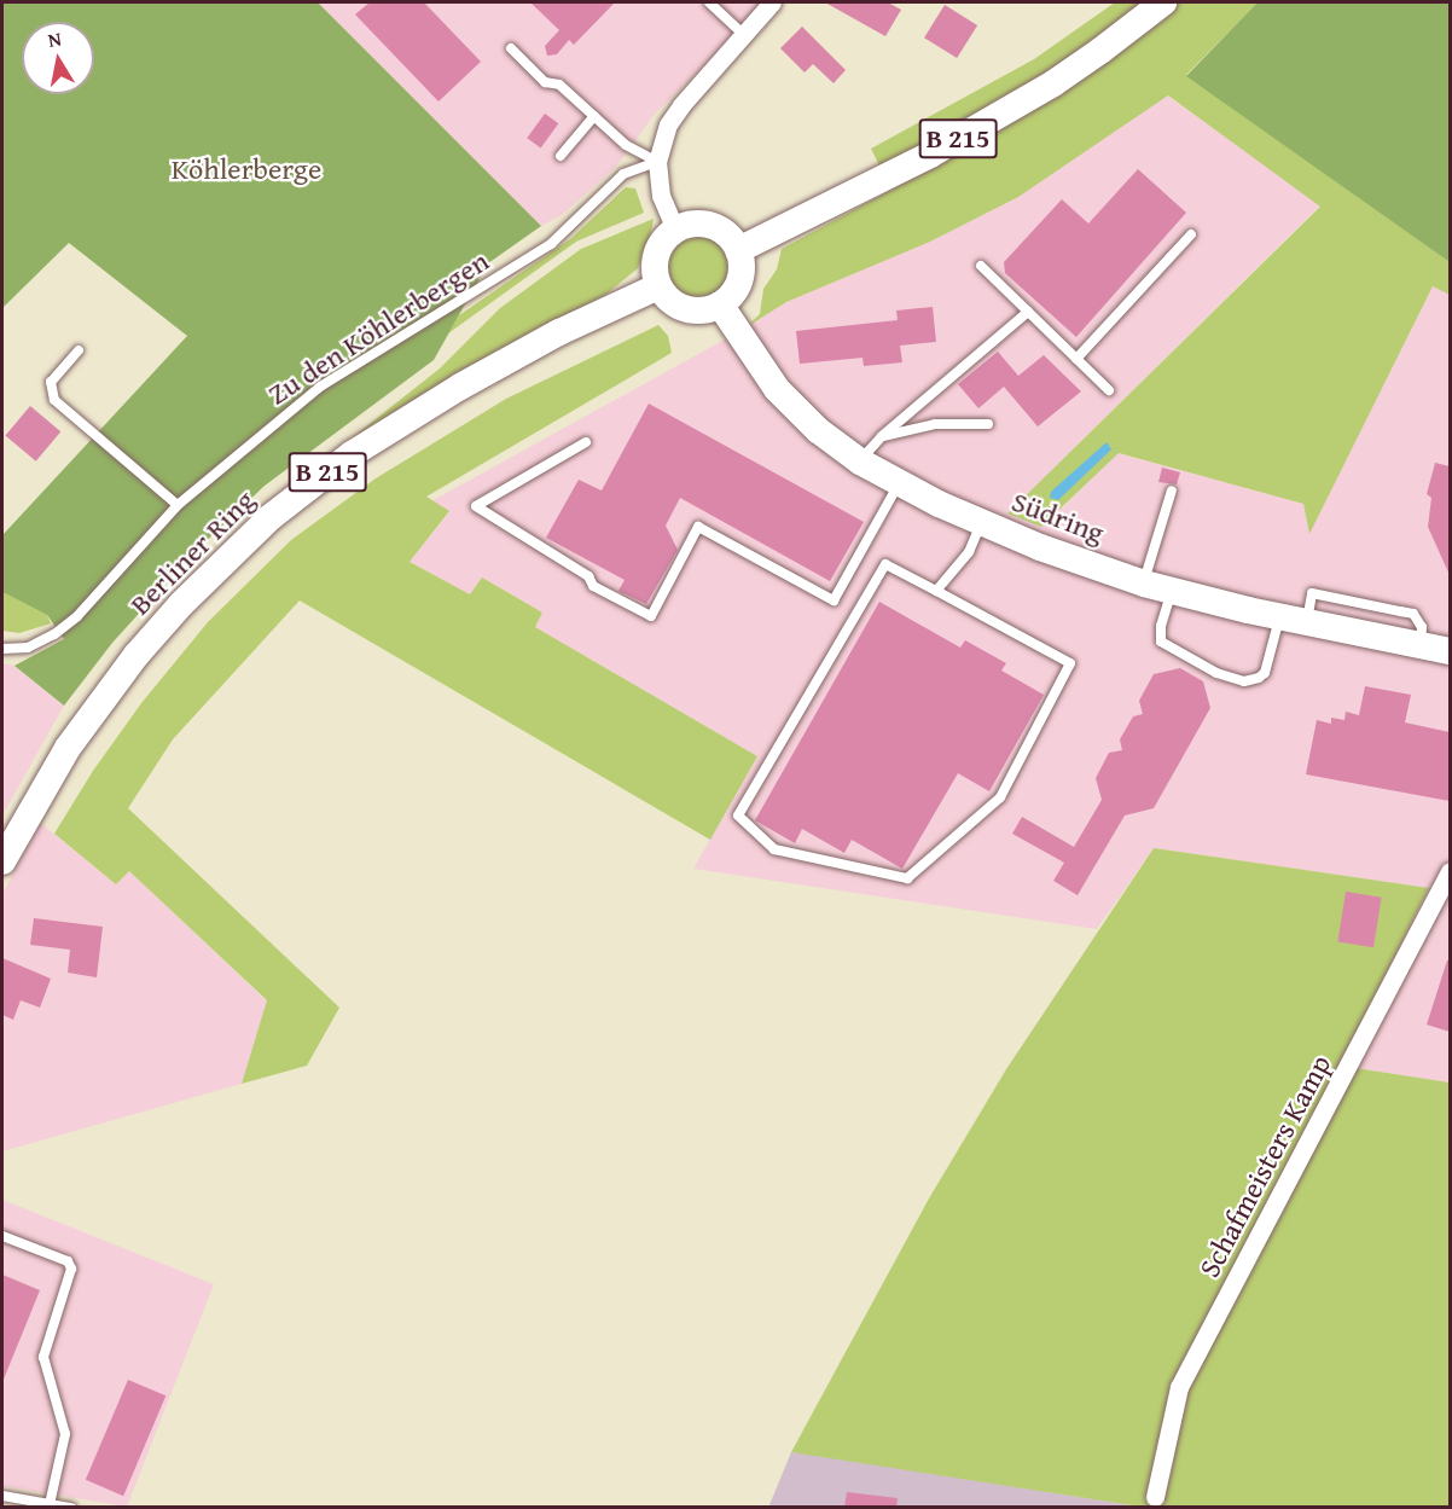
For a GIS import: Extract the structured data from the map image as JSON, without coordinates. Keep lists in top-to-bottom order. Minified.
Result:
{"streets":{"main road":["B 215","Südring","Berliner Ring"],"street":["Schafmeisters Kamp"],"lane":["Zu den Köhlerbergen"]},"crossings":[["B 215","Südring"],["B 215","Berliner Ring"],["Südring","Berliner Ring"]],"parks":["Köhlerberge"],"north":"top"}
